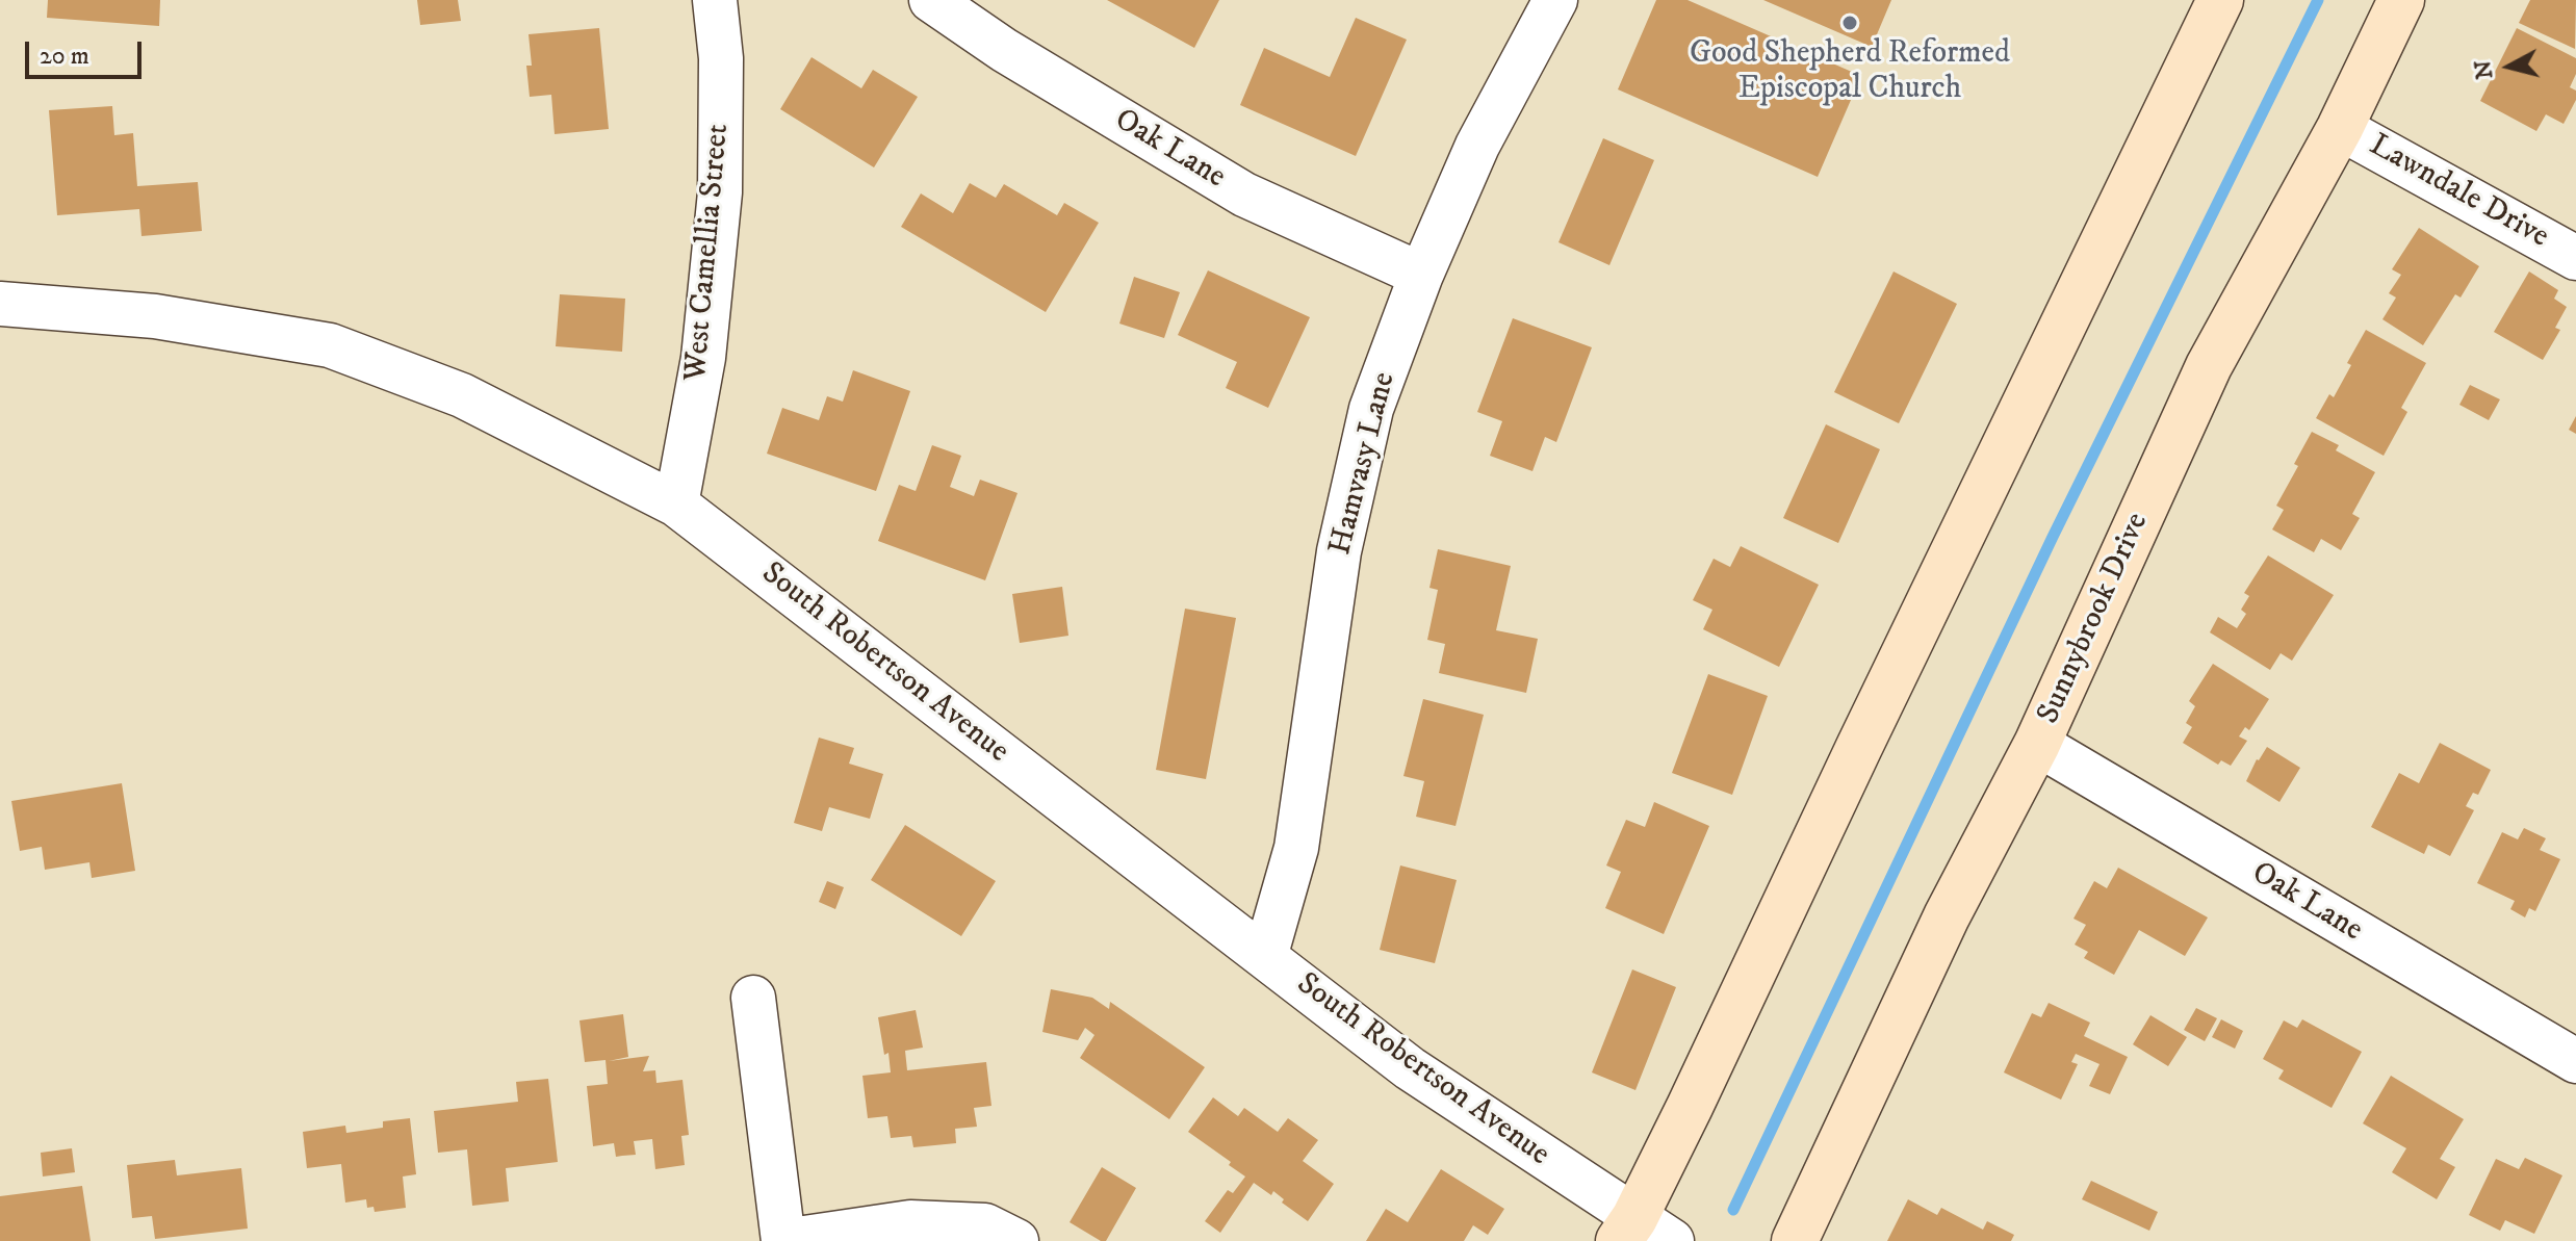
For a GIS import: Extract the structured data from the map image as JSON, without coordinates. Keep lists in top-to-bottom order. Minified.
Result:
{"streets":{"main road":["Sunnybrook Drive"],"street":["Oak Lane","Lawndale Drive","West Camellia Street","Hamvasy Lane","South Robertson Avenue"]},"crossings":[["Oak Lane","Hamvasy Lane"],["Oak Lane","Sunnybrook Drive"],["Lawndale Drive","Sunnybrook Drive"],["West Camellia Street","South Robertson Avenue"],["Hamvasy Lane","South Robertson Avenue"]],"places":["Good Shepherd Reformed Episcopal Church"],"scale_bar":"20 m","north":"left"}
